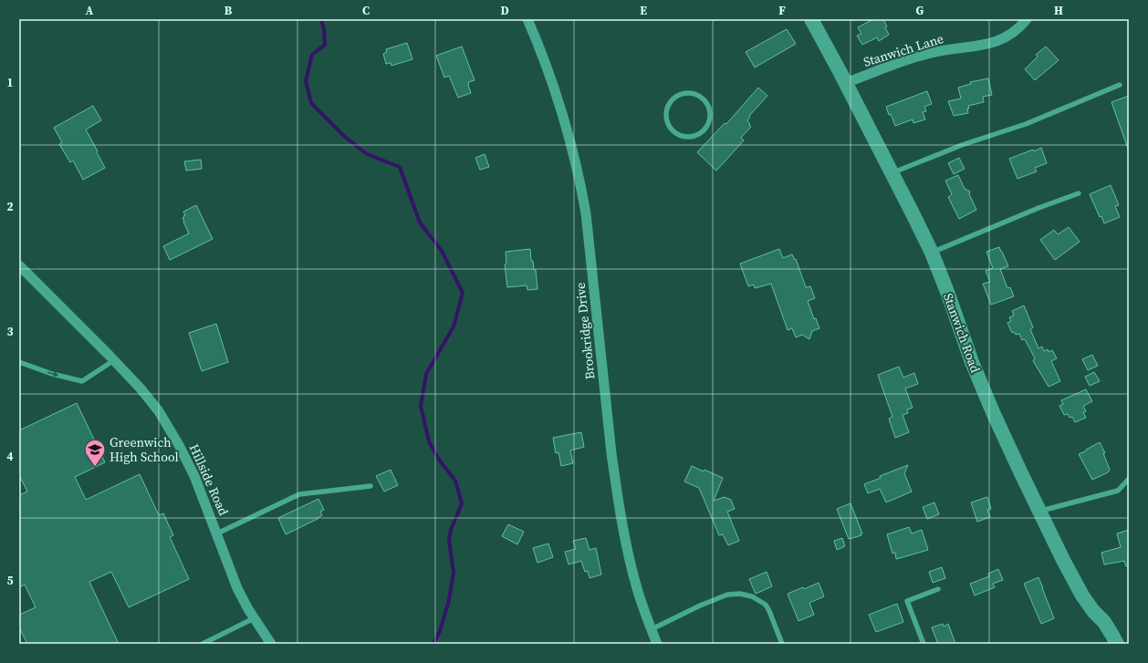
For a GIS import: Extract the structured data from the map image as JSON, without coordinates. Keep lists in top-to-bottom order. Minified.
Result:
{"streets":{"street":["Stanwich Lane","Brookridge Drive","Stanwich Road","Hillside Road"]},"crossings":[["Stanwich Lane","Stanwich Road"]],"places":{"school or university":["Greenwich High School"]},"grid":{"columns":["A","B","C","D","E","F","G","H"],"rows":["1","2","3","4","5"]}}
